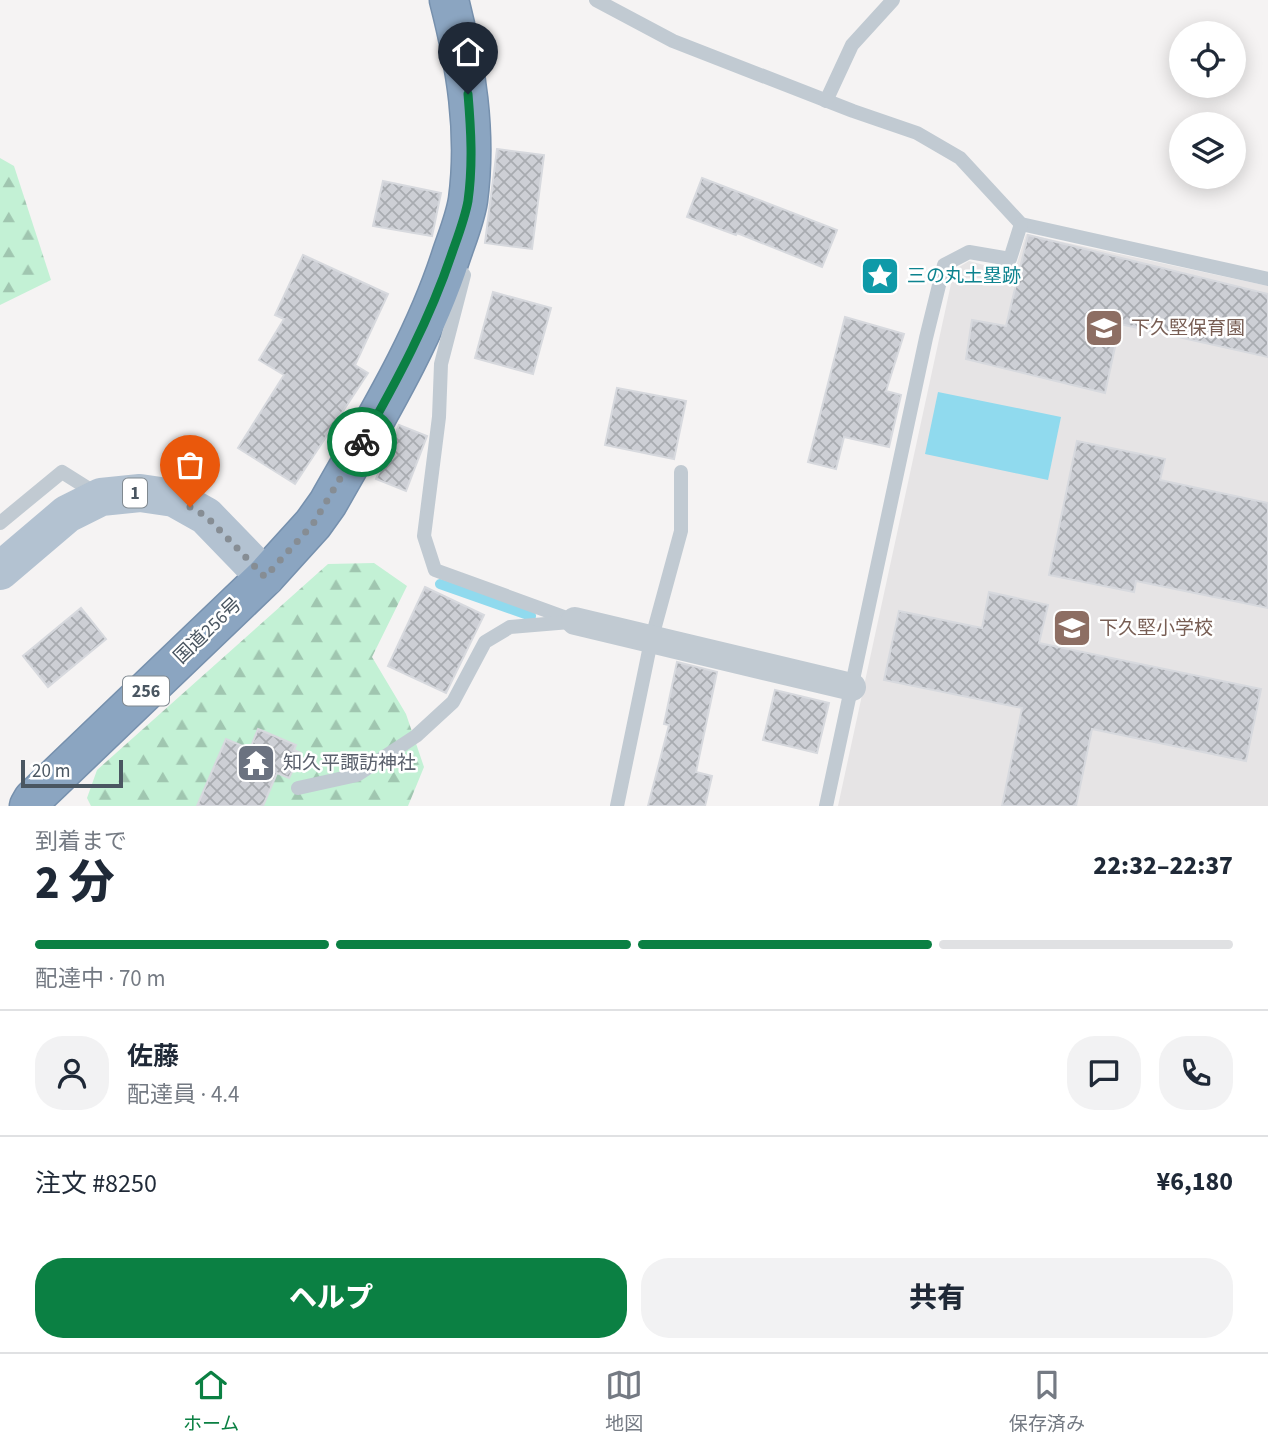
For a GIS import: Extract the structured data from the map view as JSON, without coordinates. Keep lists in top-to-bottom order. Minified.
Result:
{"streets":{"highway":["国道256号","256"],"main road":["1"]},"crossings":[["1","国道256号"]],"places":{"place":["三の丸土塁跡"],"school or university":["下久堅保育園","下久堅小学校"],"temple":["知久平諏訪神社"]},"scale_bar":"20 m","page":{"scale":"20 m","heading":["2 分","到着まで","22:32–22:37"],"panel":["佐藤","配達員 · 4.4","注文 #8250","¥6,180"],"bar":"配達中 · 70 m","buttons":["ヘルプ","共有"],"tabs":["ホーム","地図","保存済み"]}}
